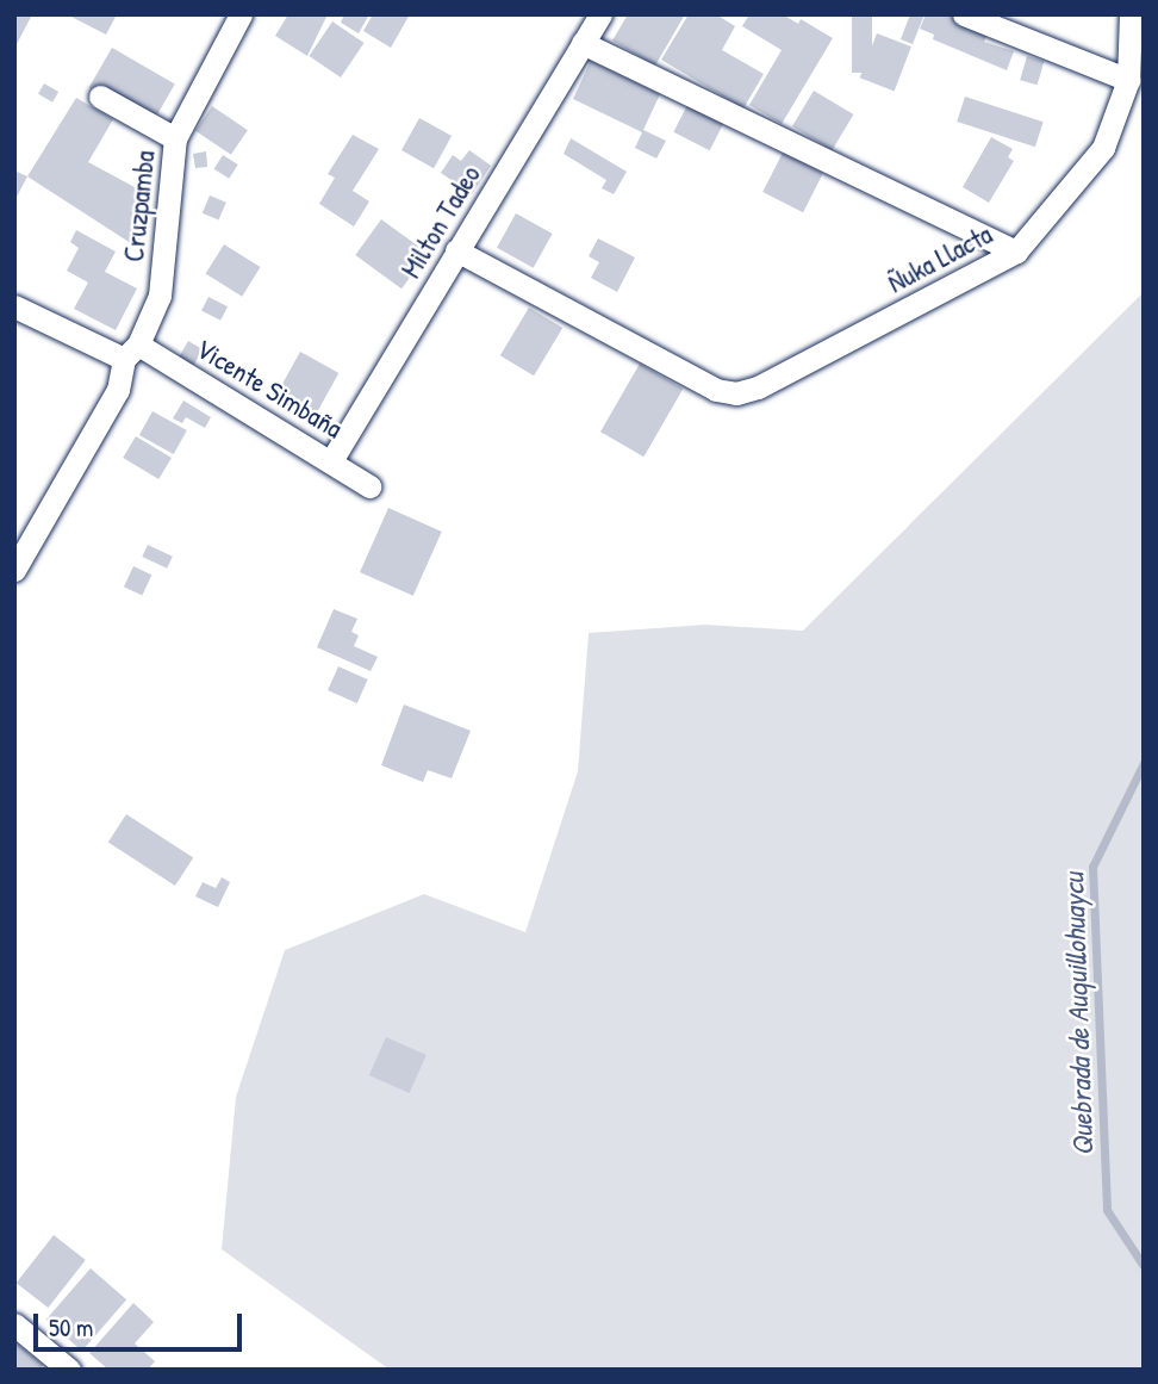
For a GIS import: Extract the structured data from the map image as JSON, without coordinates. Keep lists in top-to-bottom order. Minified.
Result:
{"streets":{"street":["Cruzpamba","Milton Tadeo","Ñuka Llacta","Vicente Simbaña"]},"crossings":[["Cruzpamba","Vicente Simbaña"],["Milton Tadeo","Ñuka Llacta"],["Milton Tadeo","Vicente Simbaña"]],"water":["Quebrada de Auquillohuaycu"],"scale_bar":"50 m"}
